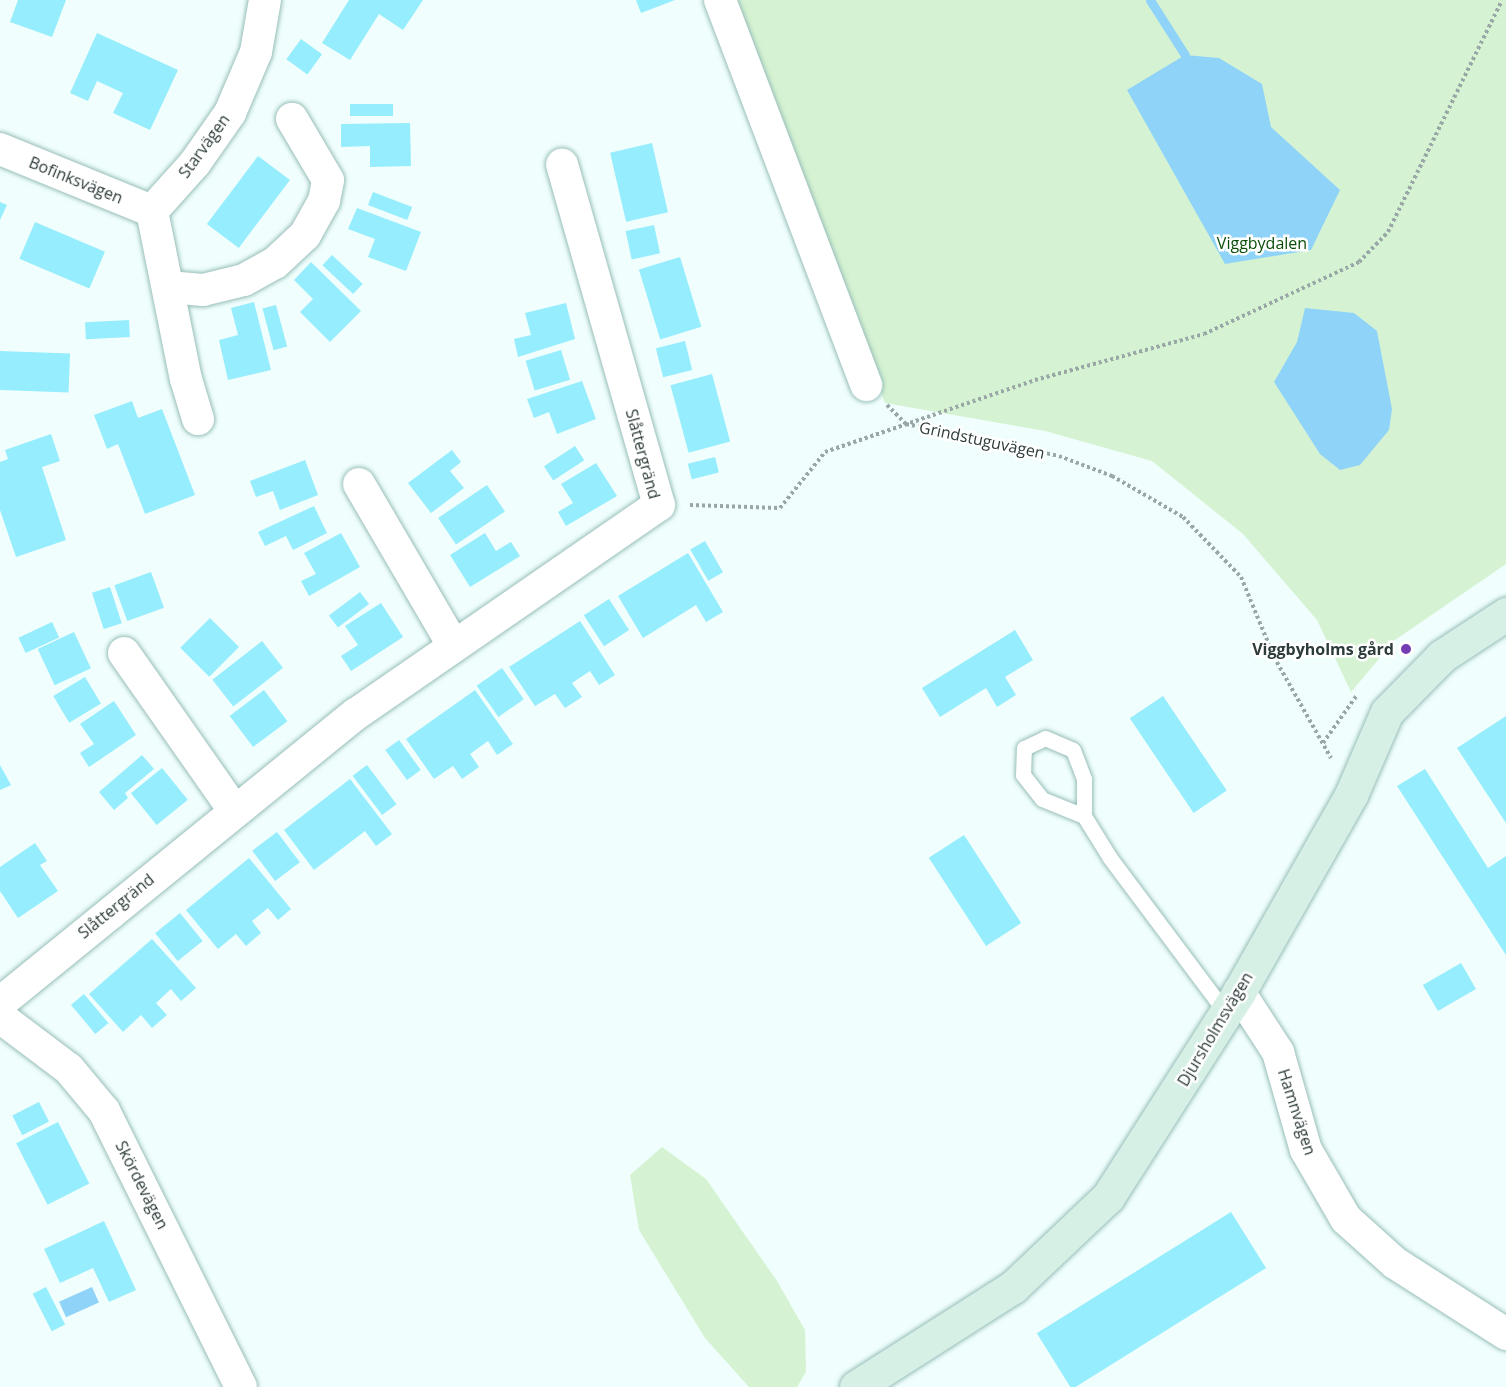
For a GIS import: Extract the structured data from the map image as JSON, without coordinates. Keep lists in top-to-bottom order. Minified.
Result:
{"streets":{"street":["Starvägen","Bofinksvägen","Slåttergränd","Djursholmsvägen","Hamnvägen","Skördevägen"],"path":["Grindstuguvägen"]},"crossings":[["Starvägen","Bofinksvägen"],["Grindstuguvägen","Djursholmsvägen"],["Djursholmsvägen","Hamnvägen"]],"parks":["Viggbydalen"],"places":["Viggbyholms gård"]}
